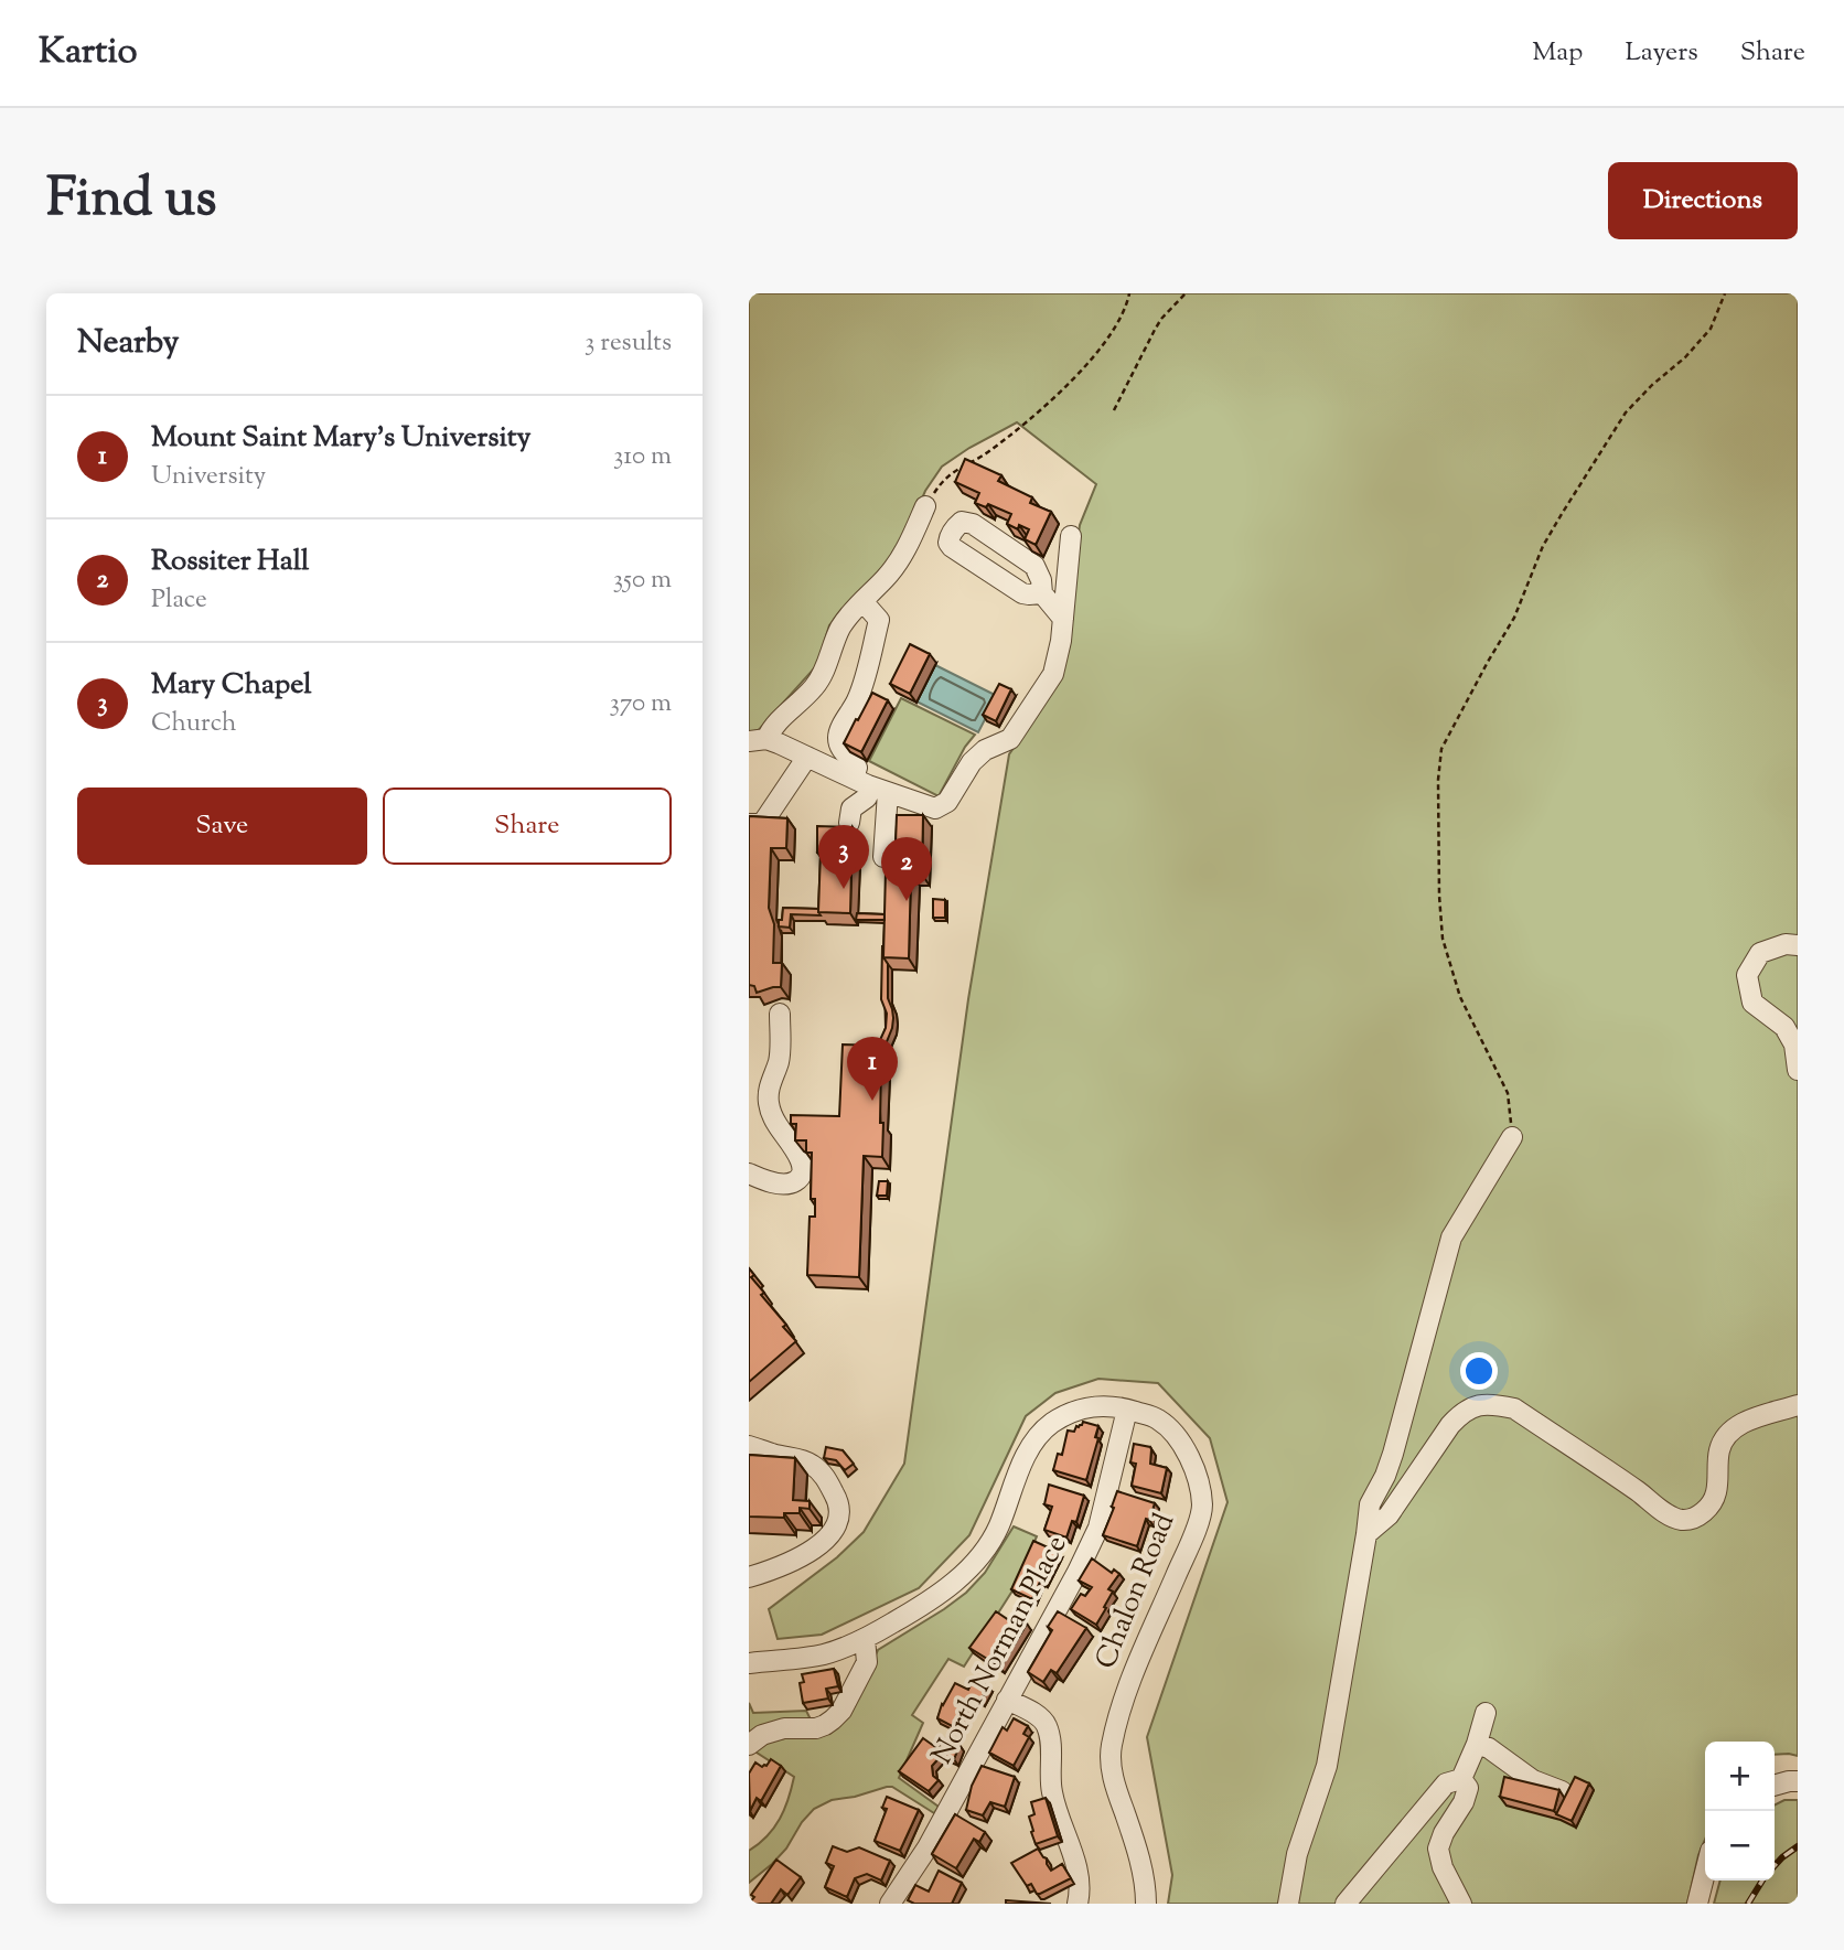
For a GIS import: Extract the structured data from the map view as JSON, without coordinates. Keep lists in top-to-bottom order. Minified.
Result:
{"streets":{"street":["Chalon Road","North Norman Place"]},"crossings":[["Chalon Road","North Norman Place"]],"page":{"header":"Kartio","nav":["Map","Layers","Share"],"title":"Find us","buttons":["Directions",["Save","Share"]],"heading":["Nearby","3 results"],"list":[{"mark":"1","name":"Mount Saint Mary's University","note":"University","value":"310 m"},{"mark":"2","name":"Rossiter Hall","note":"Place","value":"350 m"},{"mark":"3","name":"Mary Chapel","note":"Church","value":"370 m"}],"pins":["3","2","1"],"map_buttons":["+","−"]}}
